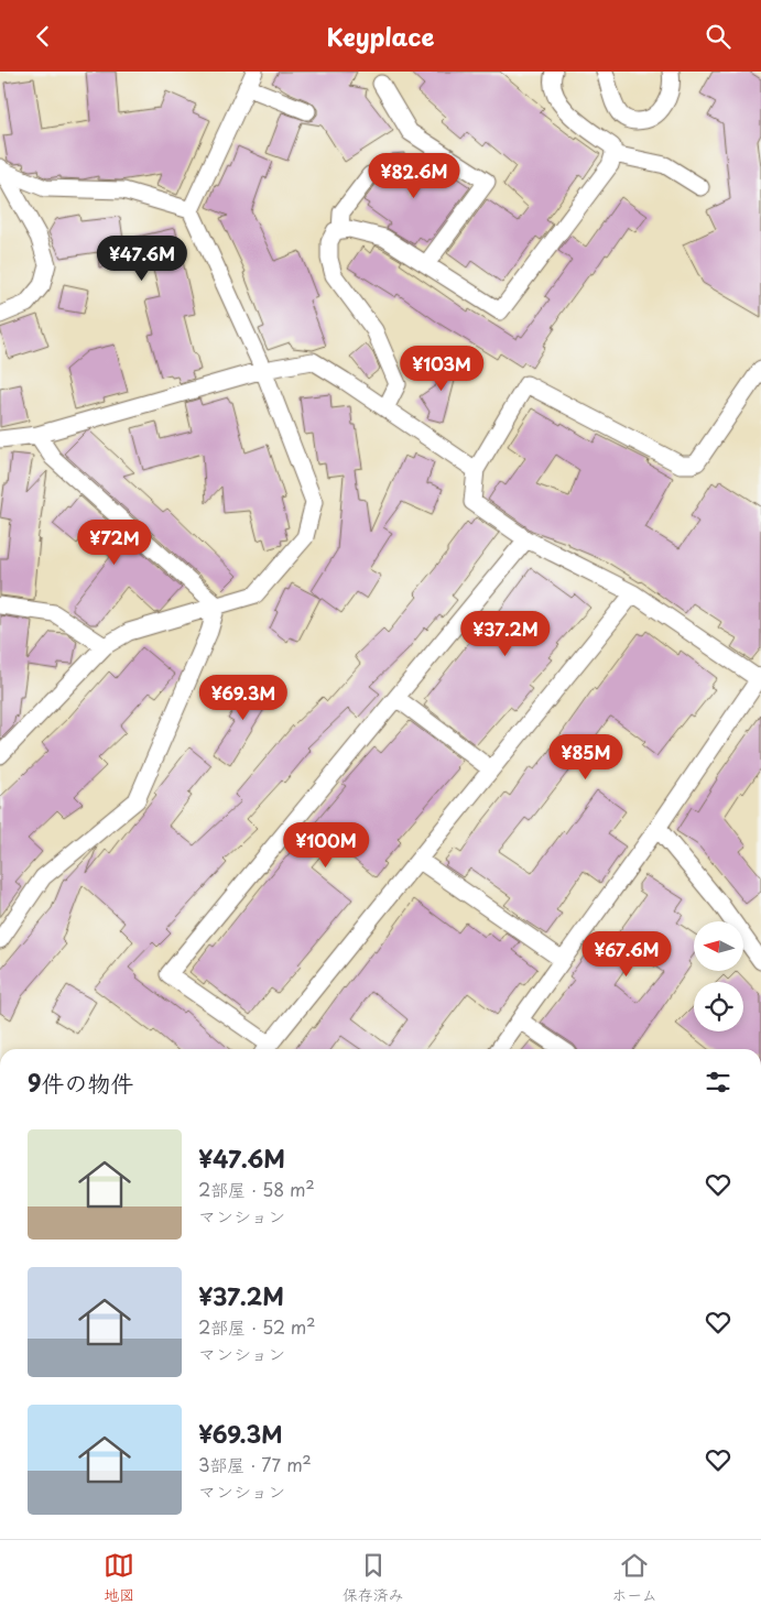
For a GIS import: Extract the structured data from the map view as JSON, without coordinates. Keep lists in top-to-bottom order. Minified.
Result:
{"north":"left","page":{"header":"Keyplace","price":["¥82.6M","¥47.6M","¥103M","¥72M","¥37.2M","¥69.3M","¥85M","¥100M","¥67.6M"],"heading":"9件の物件","list":[{"name":"¥47.6M","note":"2部屋 · 58 m² · マンション"},{"name":"¥37.2M","note":"2部屋 · 52 m² · マンション"},{"name":"¥69.3M","note":"3部屋 · 77 m² · マンション"}],"tabs":["地図","保存済み","ホーム"]}}
